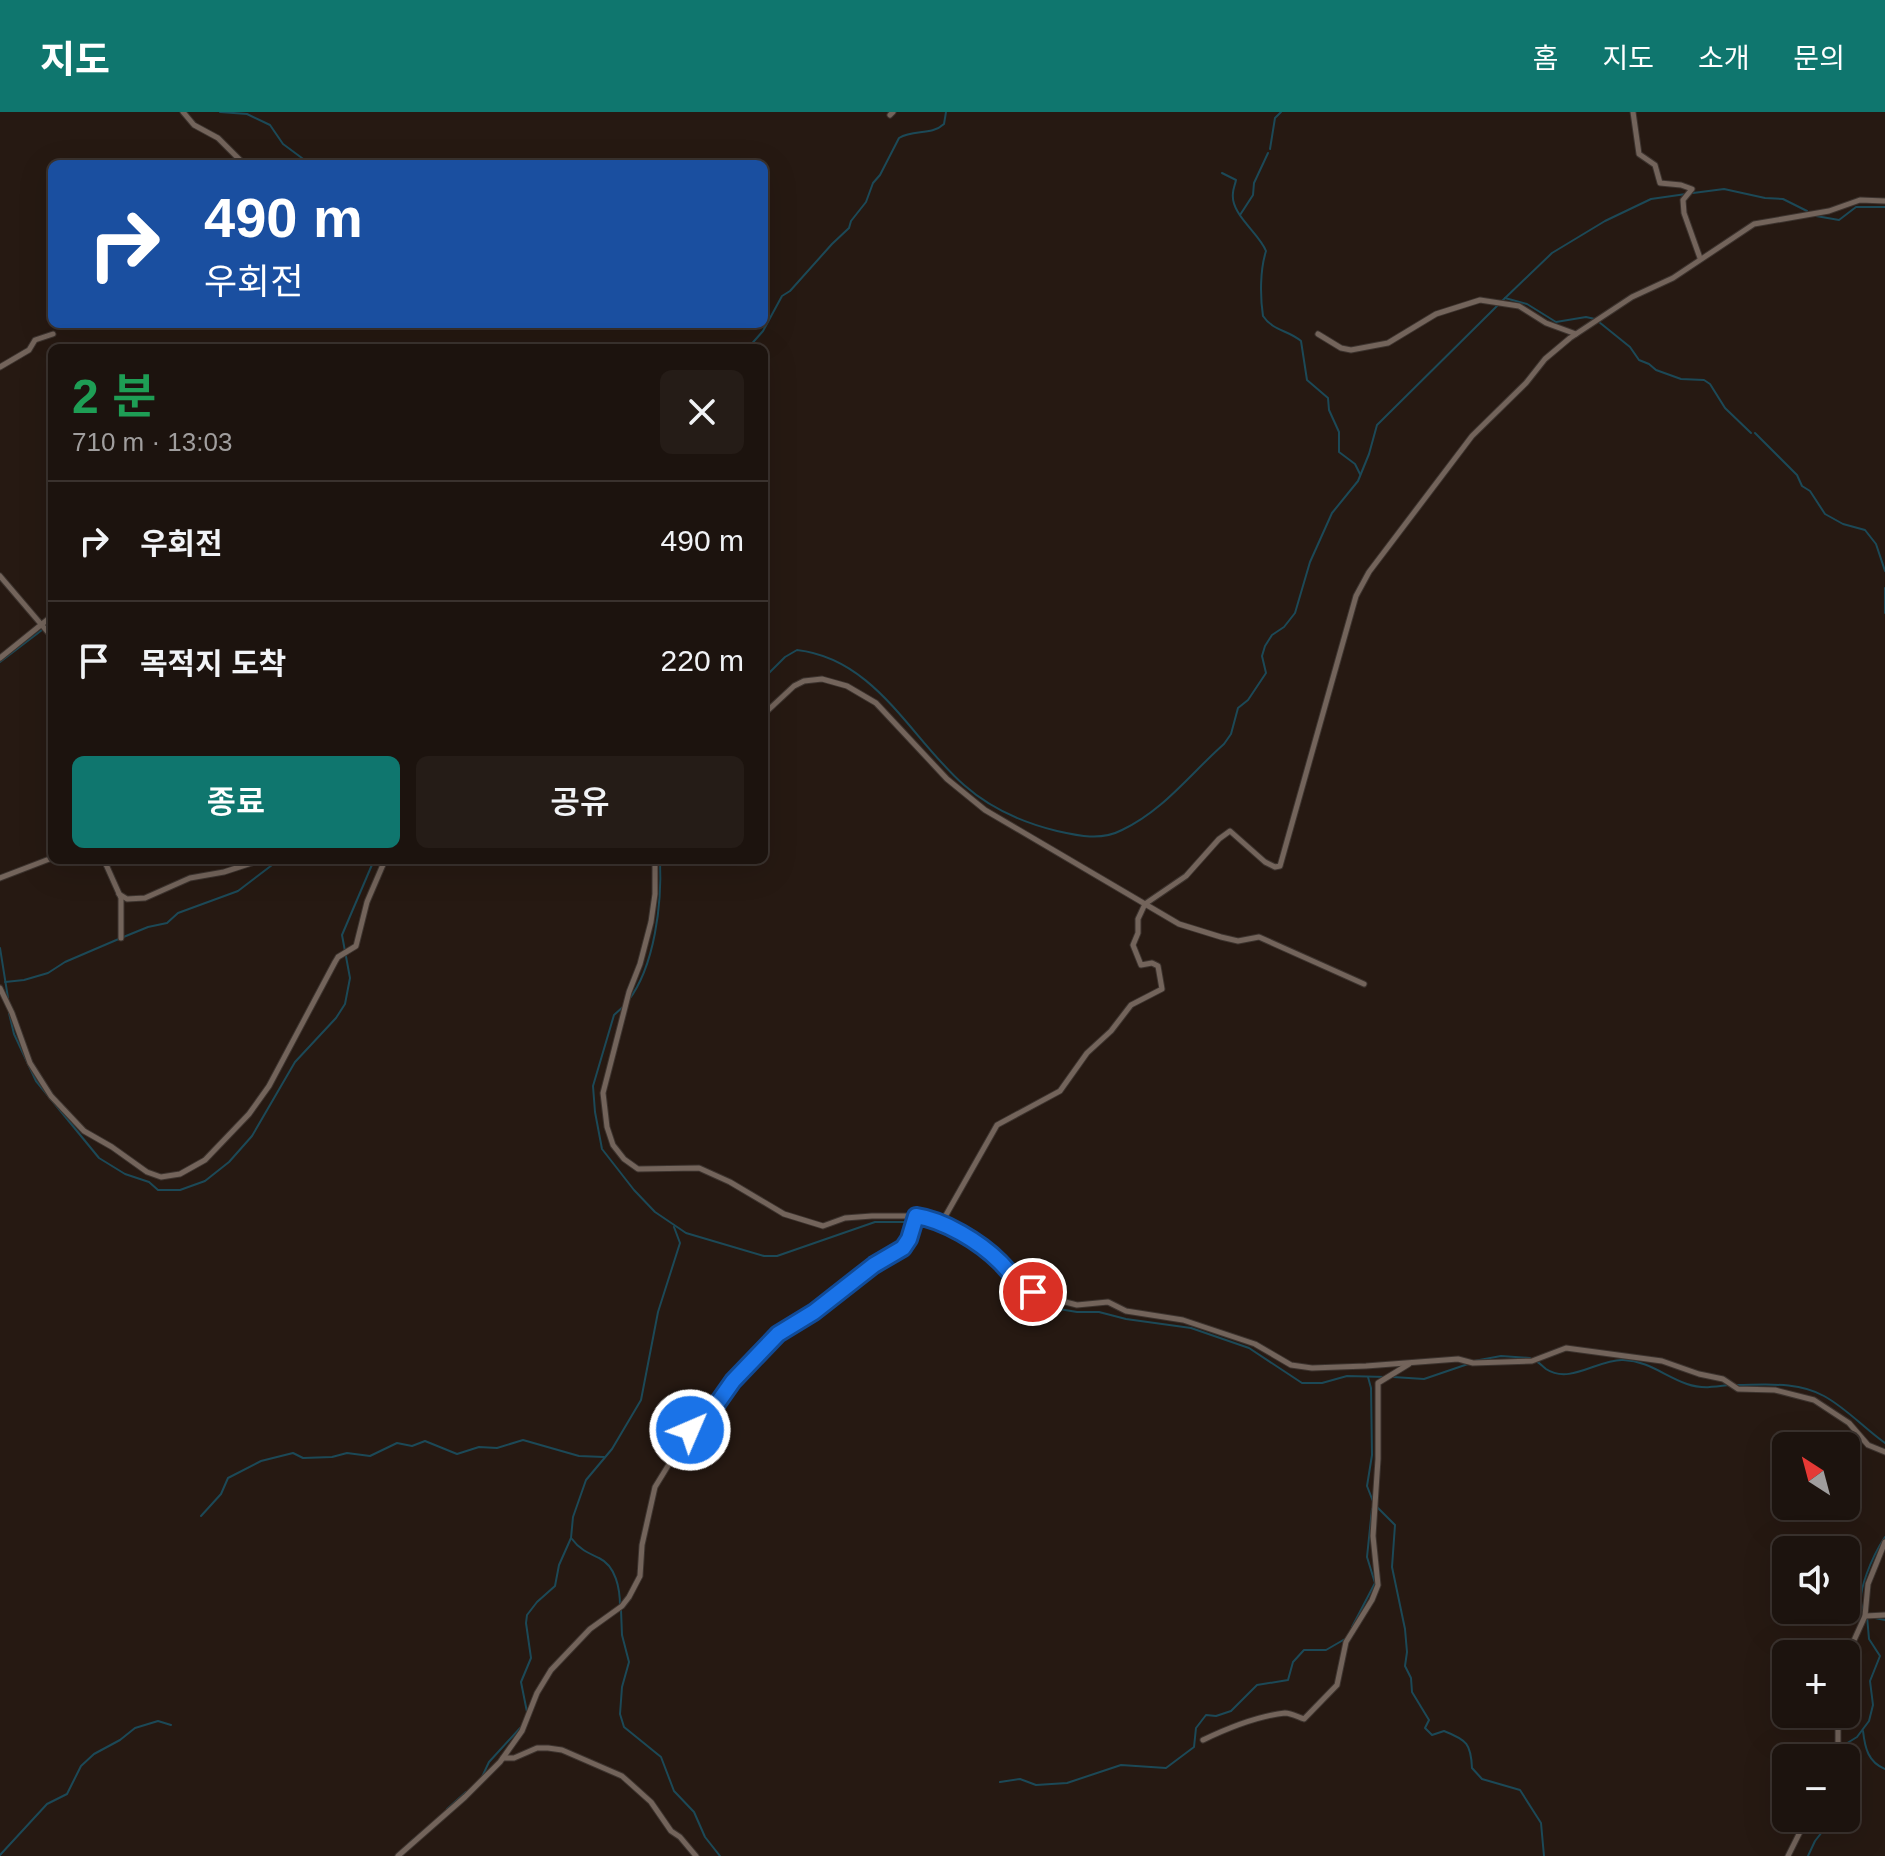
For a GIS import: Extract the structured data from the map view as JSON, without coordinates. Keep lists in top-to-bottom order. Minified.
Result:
{"north":"top left","page":{"header":"지도","nav":["홈","지도","소개","문의"],"turn":["490 m","우회전"],"heading":["2 분","710 m · 13:03"],"list":[{"name":"우회전","value":"490 m"},{"name":"목적지 도착","value":"220 m"}],"buttons":["종료","공유"],"map_buttons":["+","−"]}}
